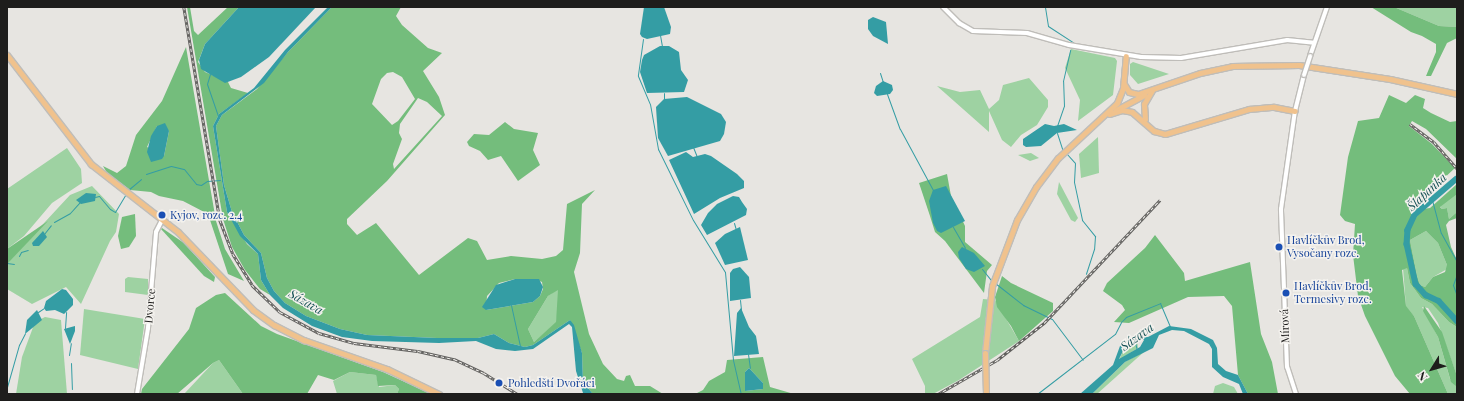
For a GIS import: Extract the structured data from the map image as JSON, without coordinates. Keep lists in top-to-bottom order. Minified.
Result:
{"streets":{"street":["Dvorce","Mírová"]},"water":["Šlapanka","Sázava"],"places":["Kyjov, rozc. 2.4","Havlíčkův Brod, Vysočany rozc.","Havlíčkův Brod, Termesivy rozc.","Pohledští Dvořáci"],"north":"bottom left"}
